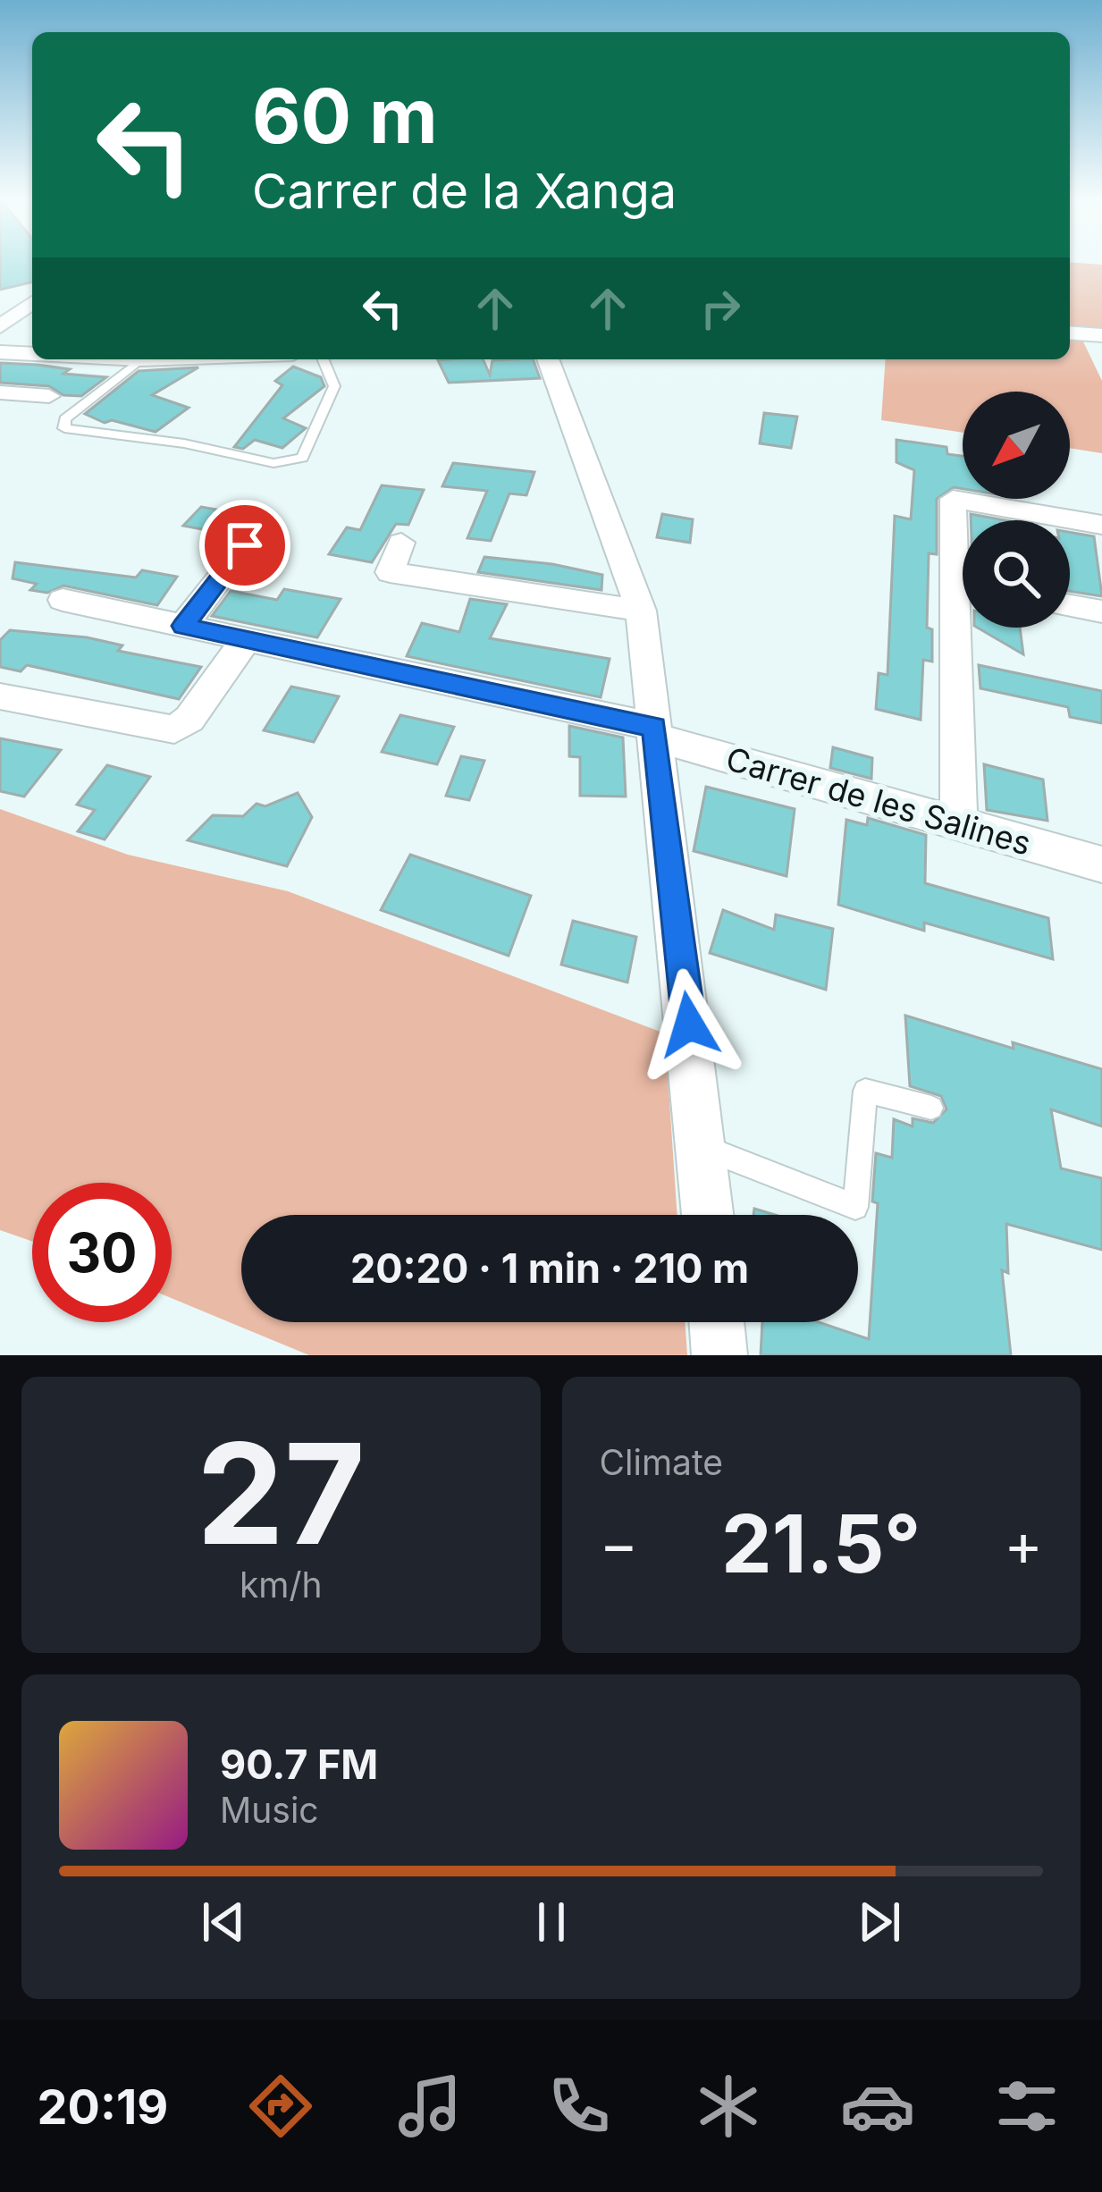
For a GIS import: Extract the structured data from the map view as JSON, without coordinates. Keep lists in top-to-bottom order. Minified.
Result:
{"streets":{"street":["Carrer de les Salines"]},"north":"bottom left","page":{"turn":["60 m","Carrer de la Xanga"],"limit":"30","trip":"20:20 · 1 min · 210 m","tile":[["27","km/h"],"Climate"],"heat":["−","21.5°","+"],"song":["90.7 FM","Music"],"tabs":"20:19"}}
